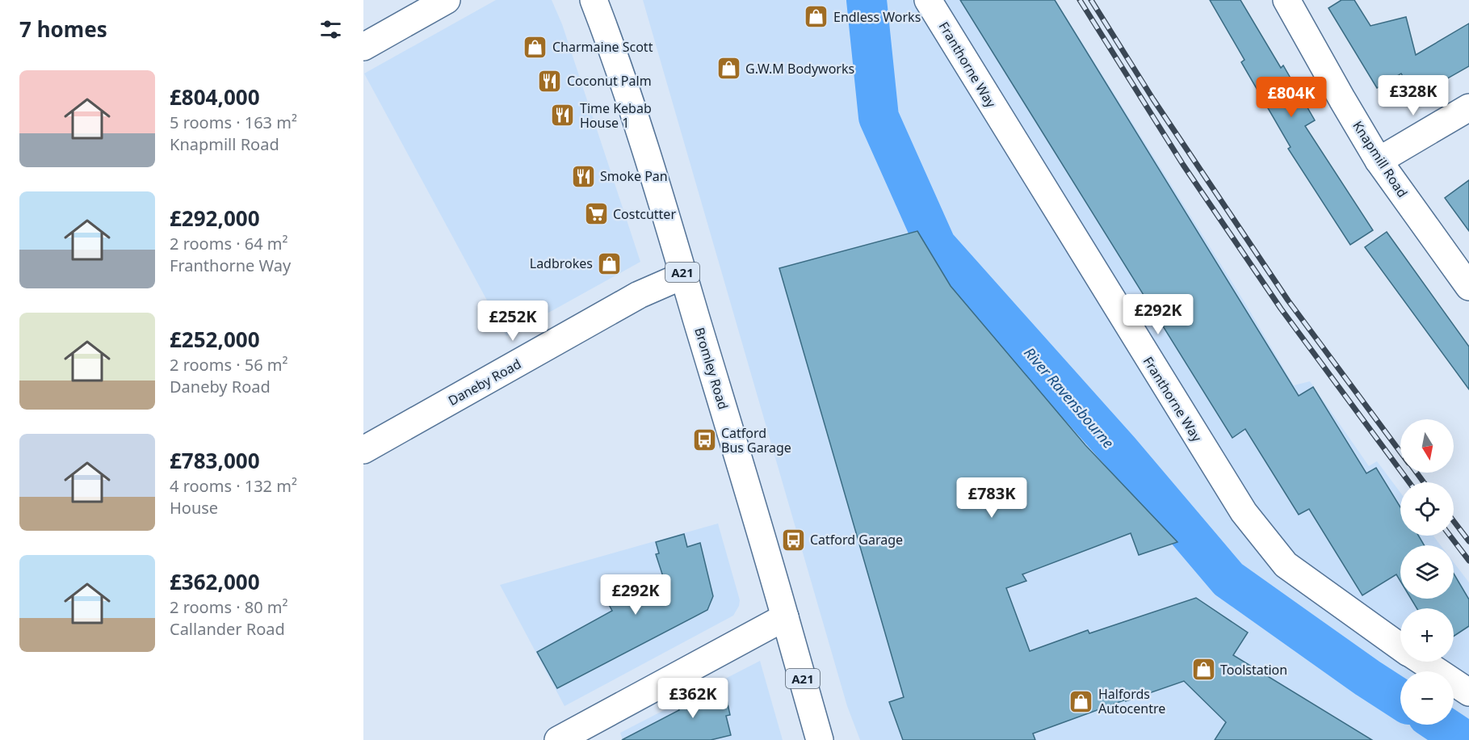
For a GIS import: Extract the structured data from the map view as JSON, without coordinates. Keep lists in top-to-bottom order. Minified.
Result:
{"streets":{"main road":["Franthorne Way","Knapmill Road","A21","Bromley Road","Daneby Road"]},"crossings":[["Bromley Road","Daneby Road"]],"water":["River Ravensbourne"],"places":{"shop":["Endless Works","Charmaine Scott","G.W.M Bodyworks","Ladbrokes","Toolstation","Halfords Autocentre"],"restaurant":["Coconut Palm","Time Kebab House 1","Smoke Pan"],"supermarket":["Costcutter"],"bus stop":["Catford Bus Garage","Catford Garage"]},"north":"bottom","page":{"heading":"7 homes","list":[{"name":"£804,000","note":"5 rooms · 163 m² · Knapmill Road"},{"name":"£292,000","note":"2 rooms · 64 m² · Franthorne Way"},{"name":"£252,000","note":"2 rooms · 56 m² · Daneby Road"},{"name":"£783,000","note":"4 rooms · 132 m² · House"},{"name":"£362,000","note":"2 rooms · 80 m² · Callander Road"}],"price":["£328K","£804K","£292K","£252K","£783K","£292K","£362K"],"map_buttons":["+","−"]}}
